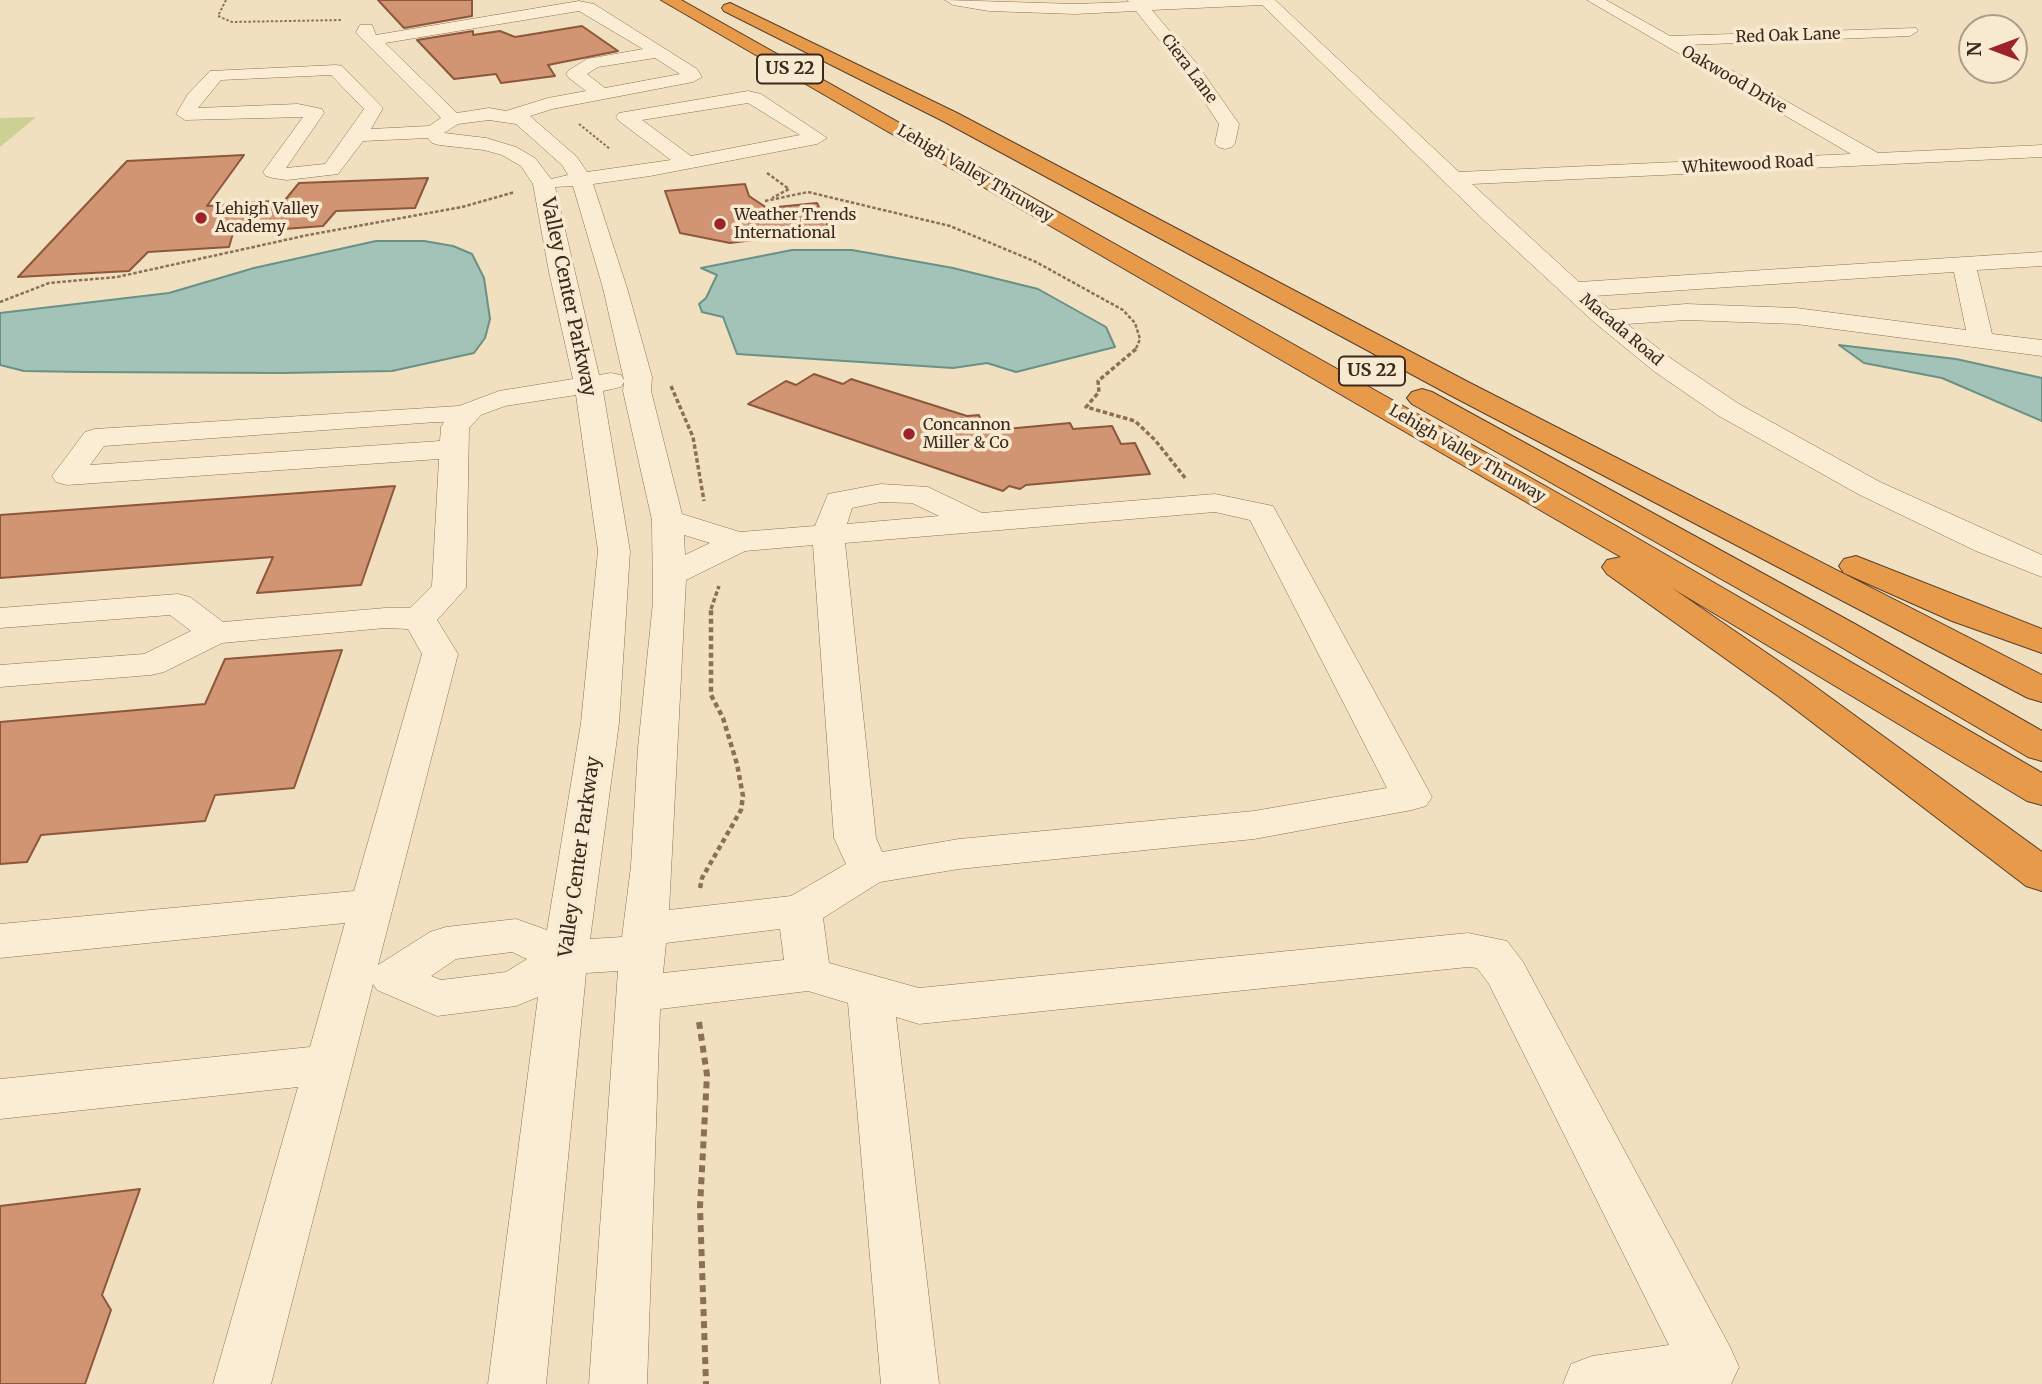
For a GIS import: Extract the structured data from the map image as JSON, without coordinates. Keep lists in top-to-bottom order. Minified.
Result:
{"streets":{"highway":["US 22","Lehigh Valley Thruway"],"street":["Red Oak Lane","Ciera Lane","Oakwood Drive","Whitewood Road","Valley Center Parkway","Macada Road"]},"crossings":[["Red Oak Lane","Oakwood Drive"],["Oakwood Drive","Whitewood Road"],["Whitewood Road","Macada Road"]],"places":["Lehigh Valley Academy","Weather Trends International","Concannon Miller & Co"],"north":"left"}
